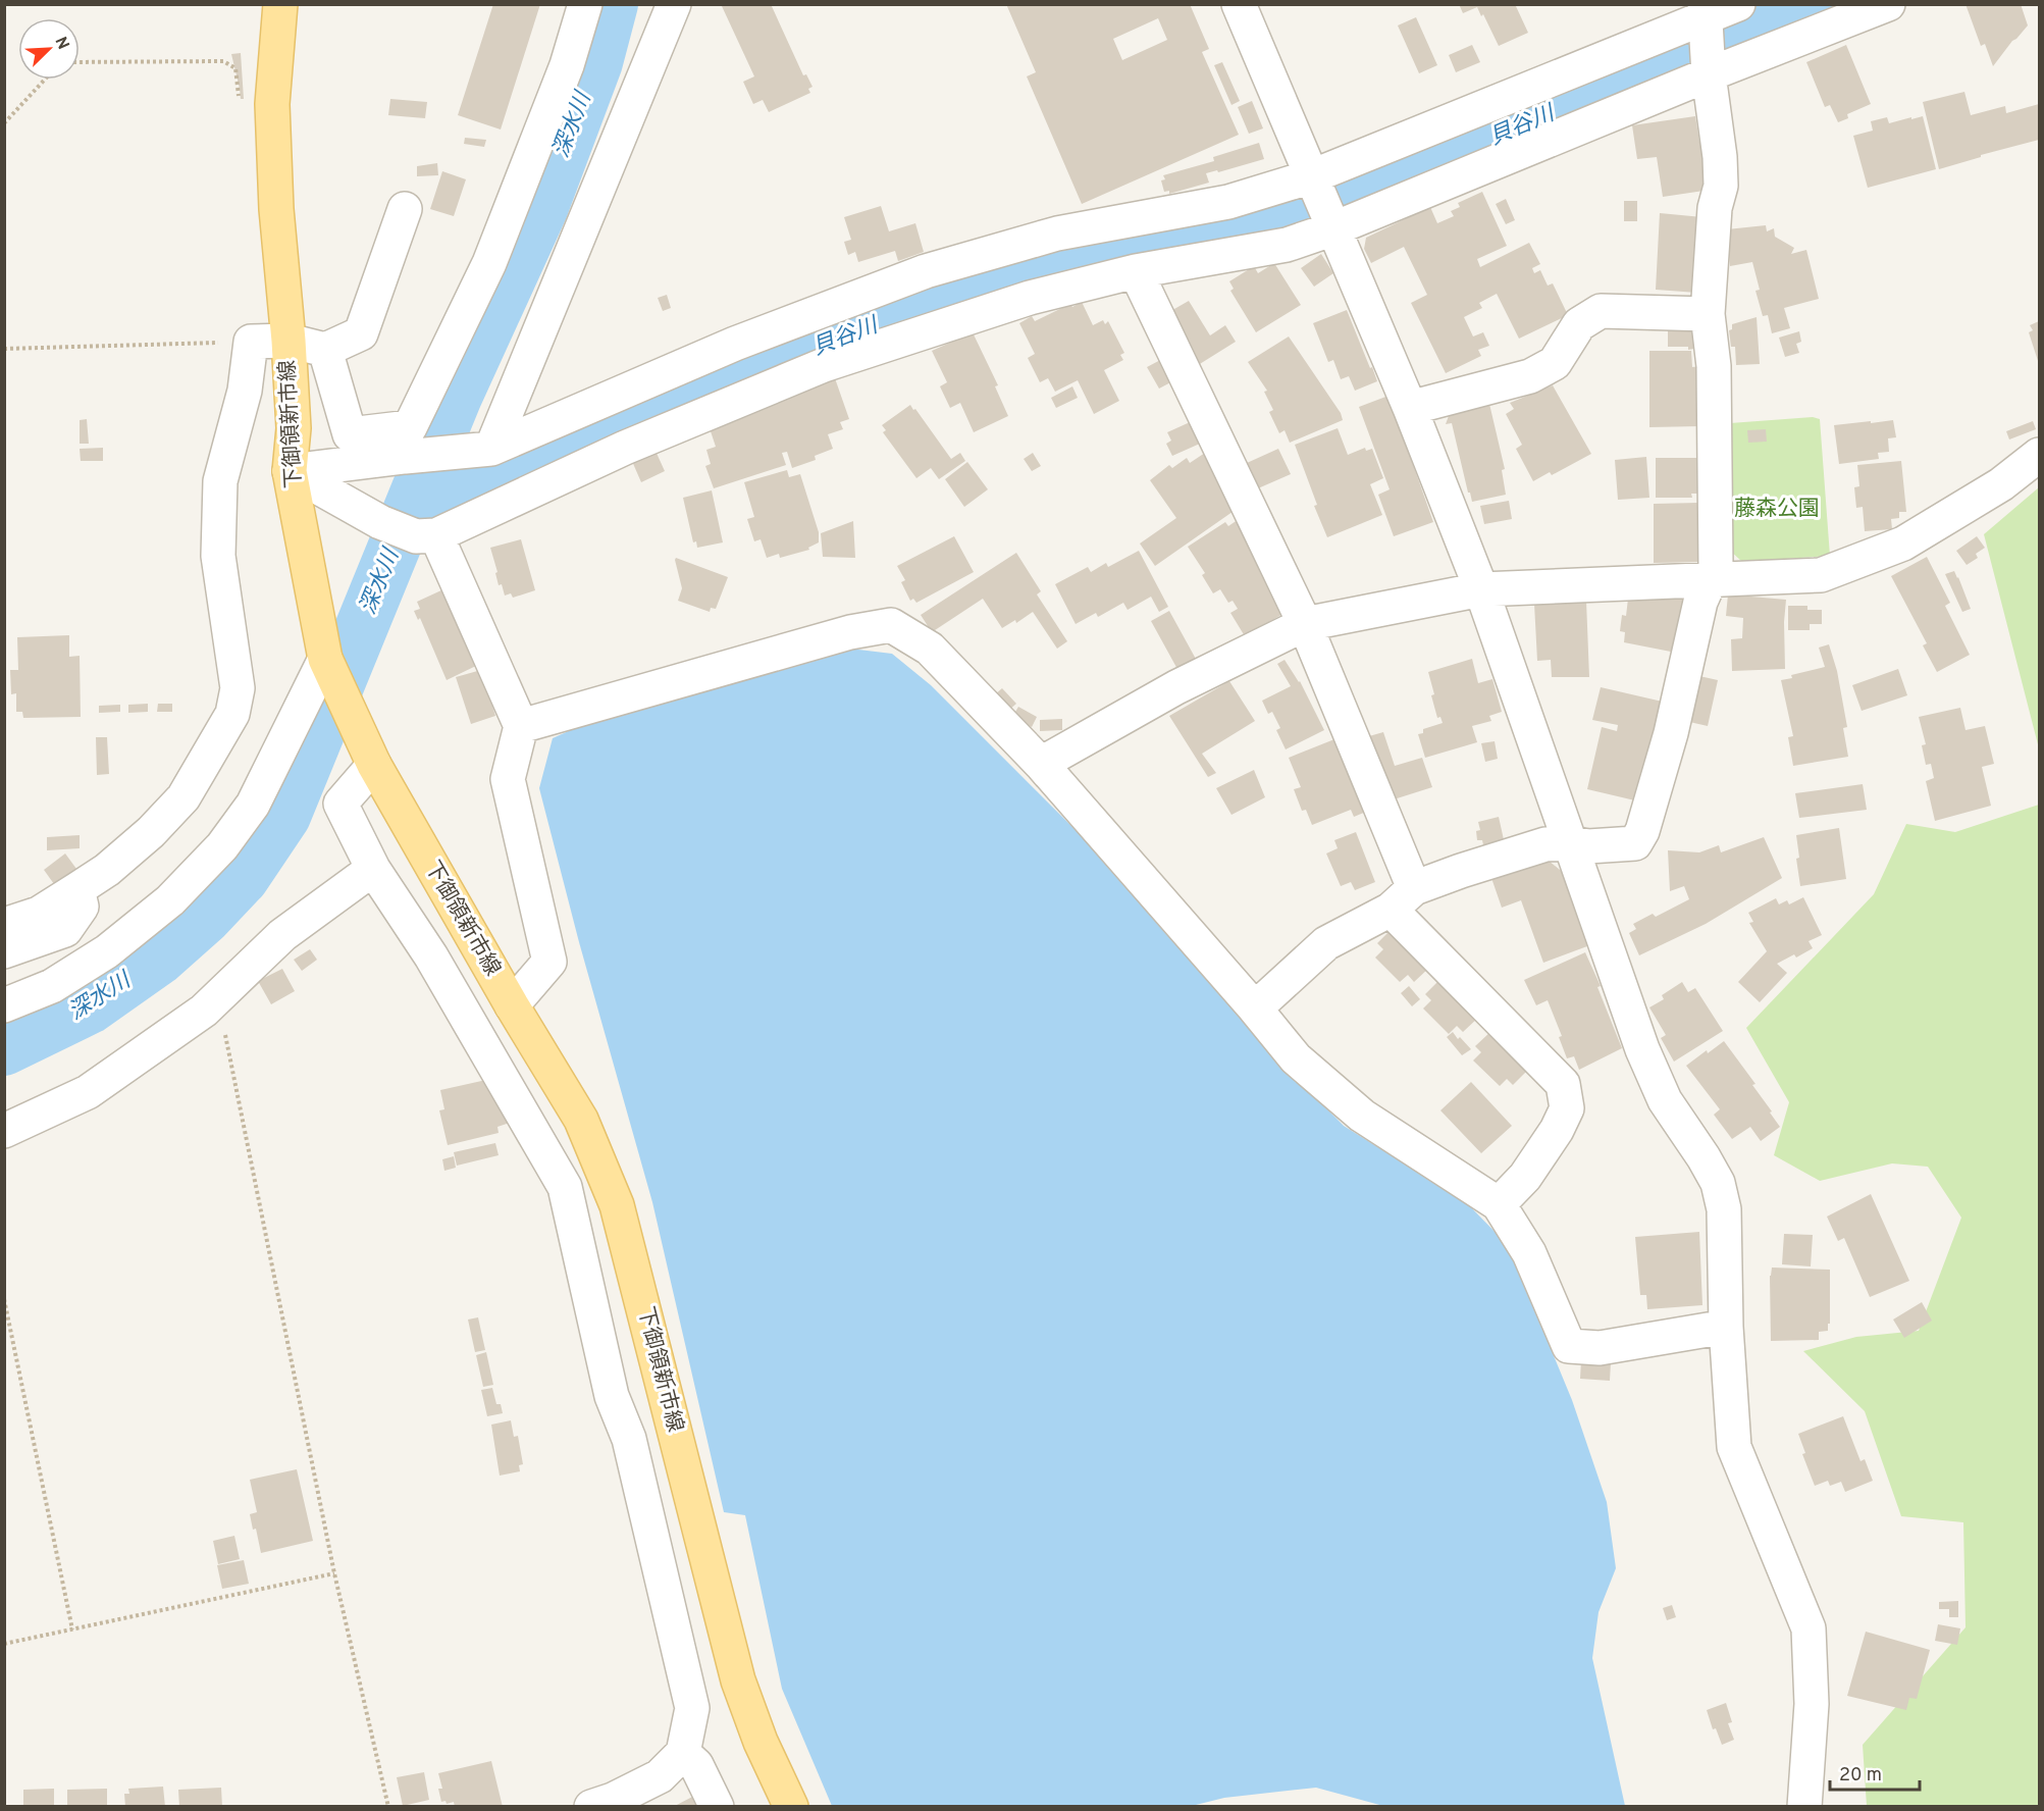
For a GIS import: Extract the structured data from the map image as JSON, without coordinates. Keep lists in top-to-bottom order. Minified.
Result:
{"streets":{"main road":["下御領新市線"]},"water":["深水川","貝谷川"],"parks":["藤森公園"],"scale_bar":"20 m","north":"top right"}
